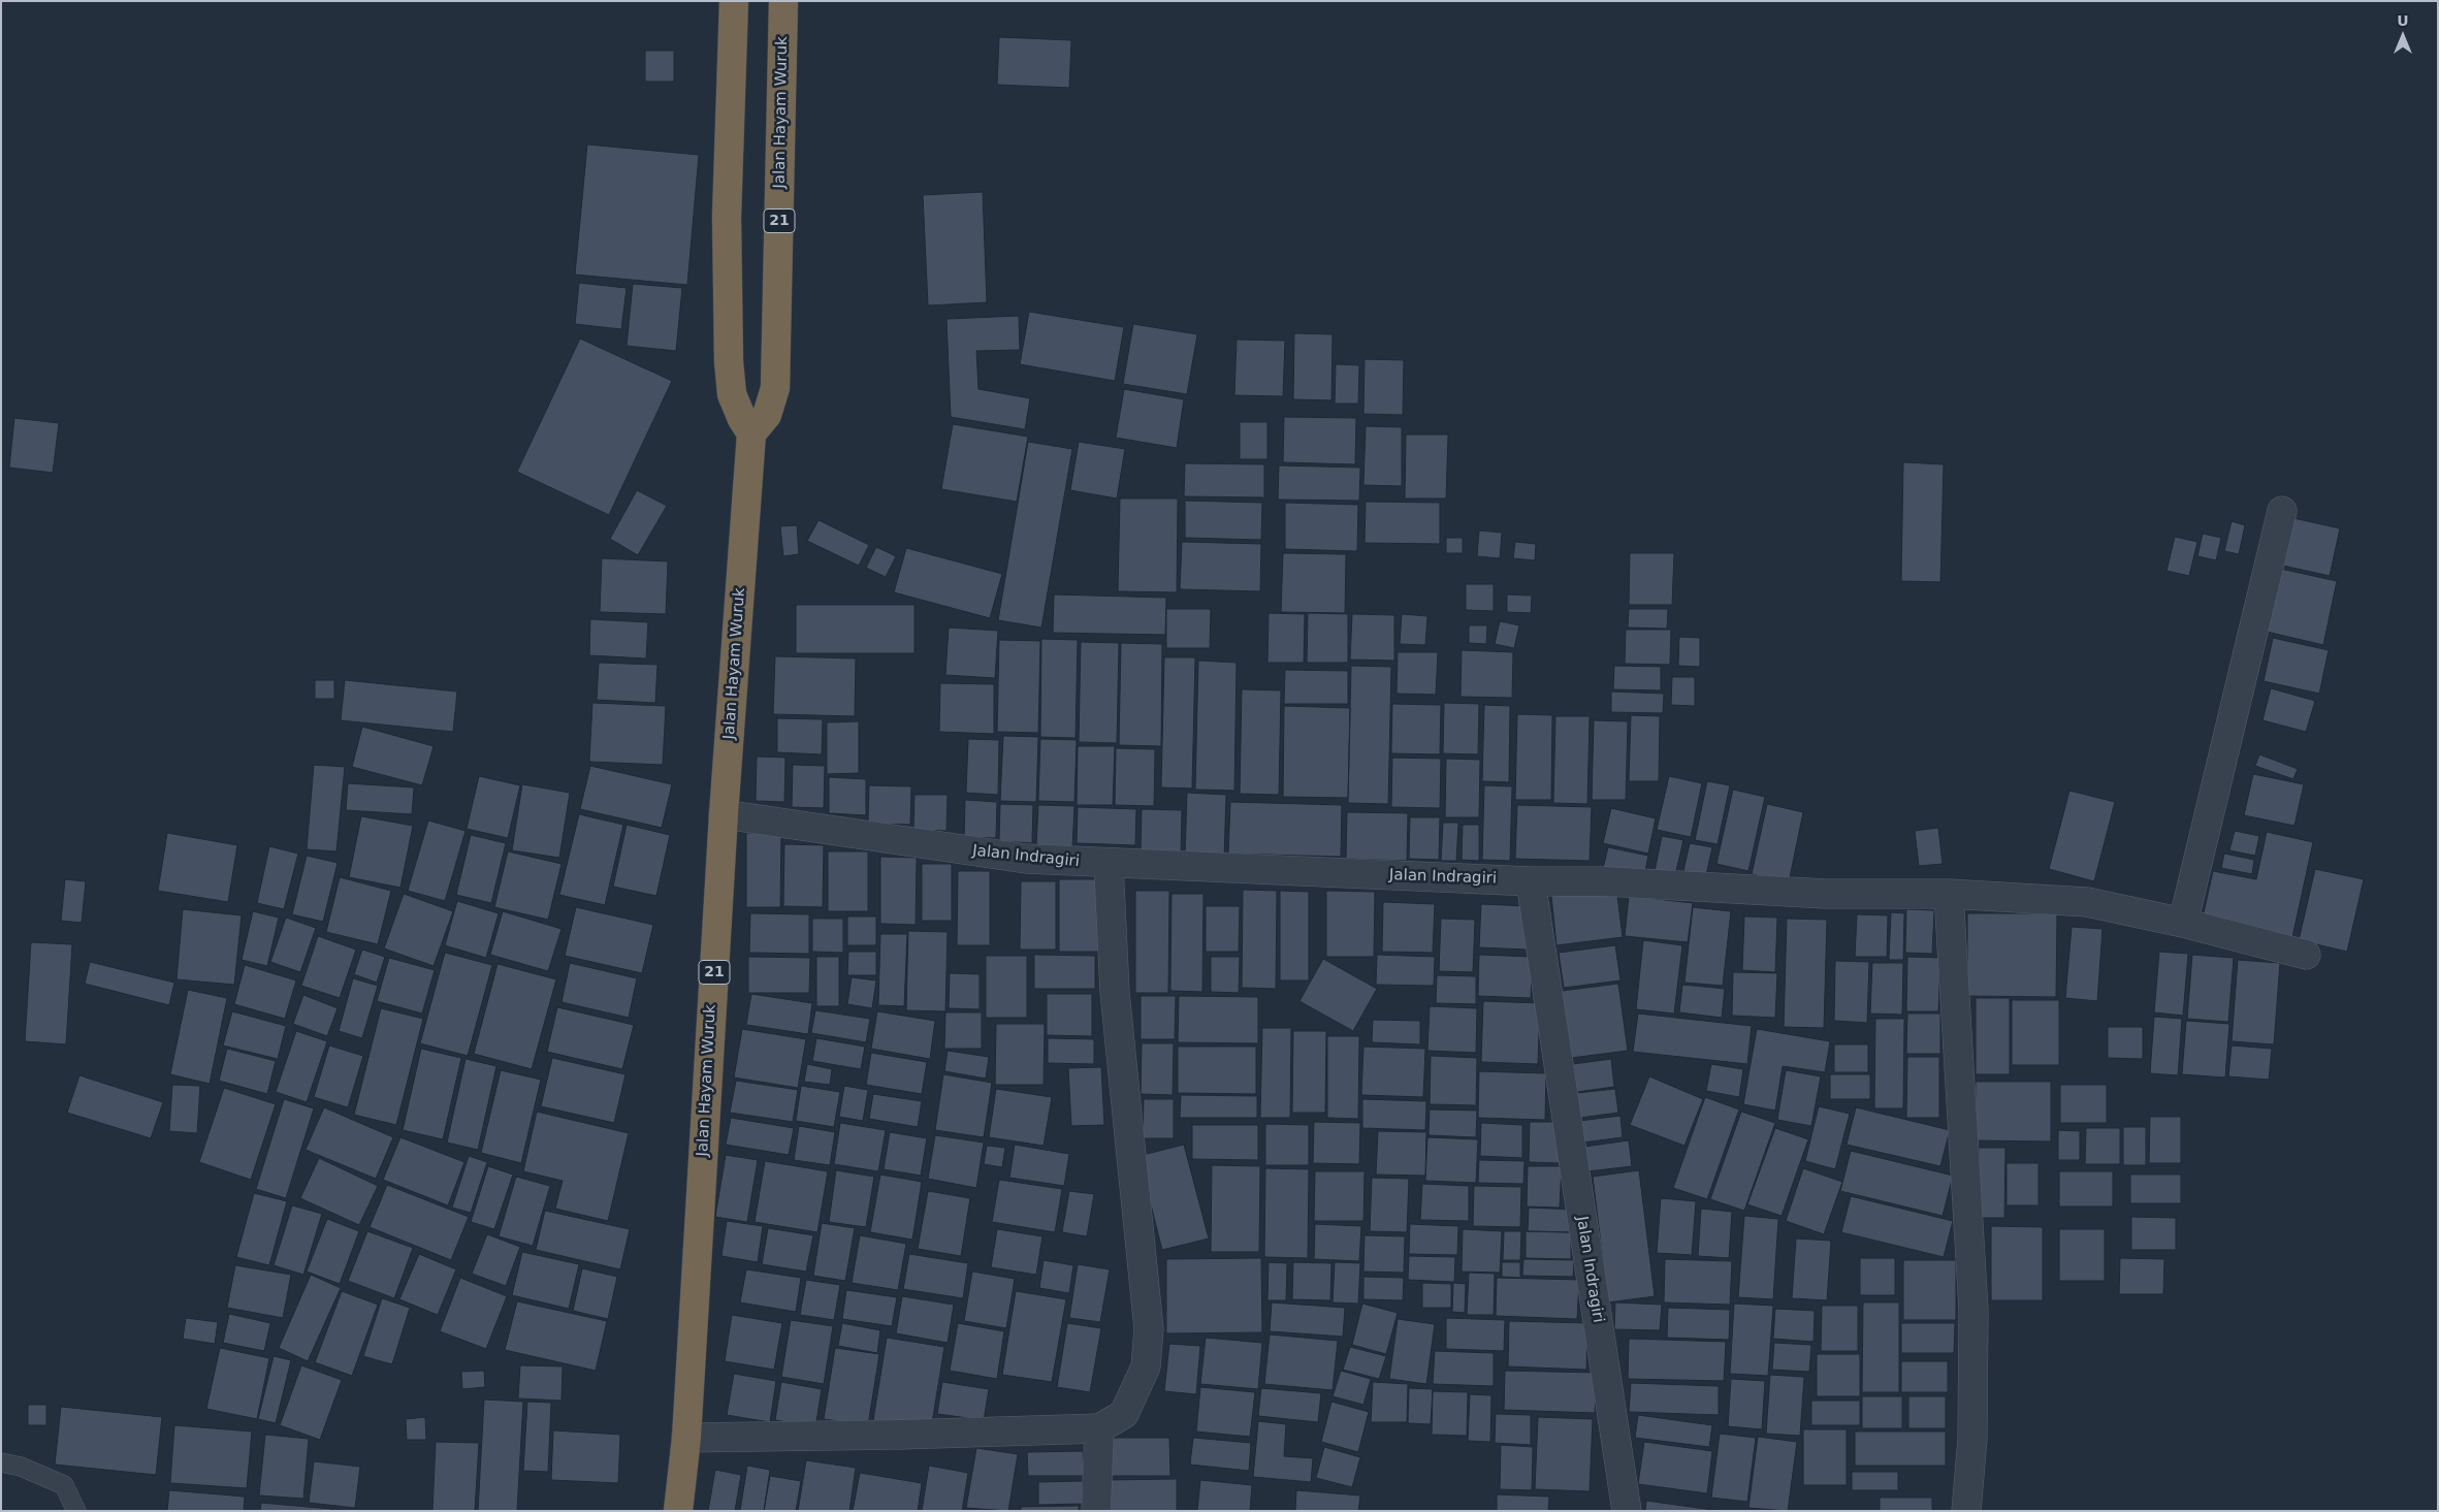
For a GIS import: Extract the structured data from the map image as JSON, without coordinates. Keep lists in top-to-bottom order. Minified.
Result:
{"streets":{"highway":["Jalan Hayam Wuruk","21"],"street":["Jalan Indragiri"]},"crossings":[["Jalan Hayam Wuruk","Jalan Indragiri"]],"north":"top"}
